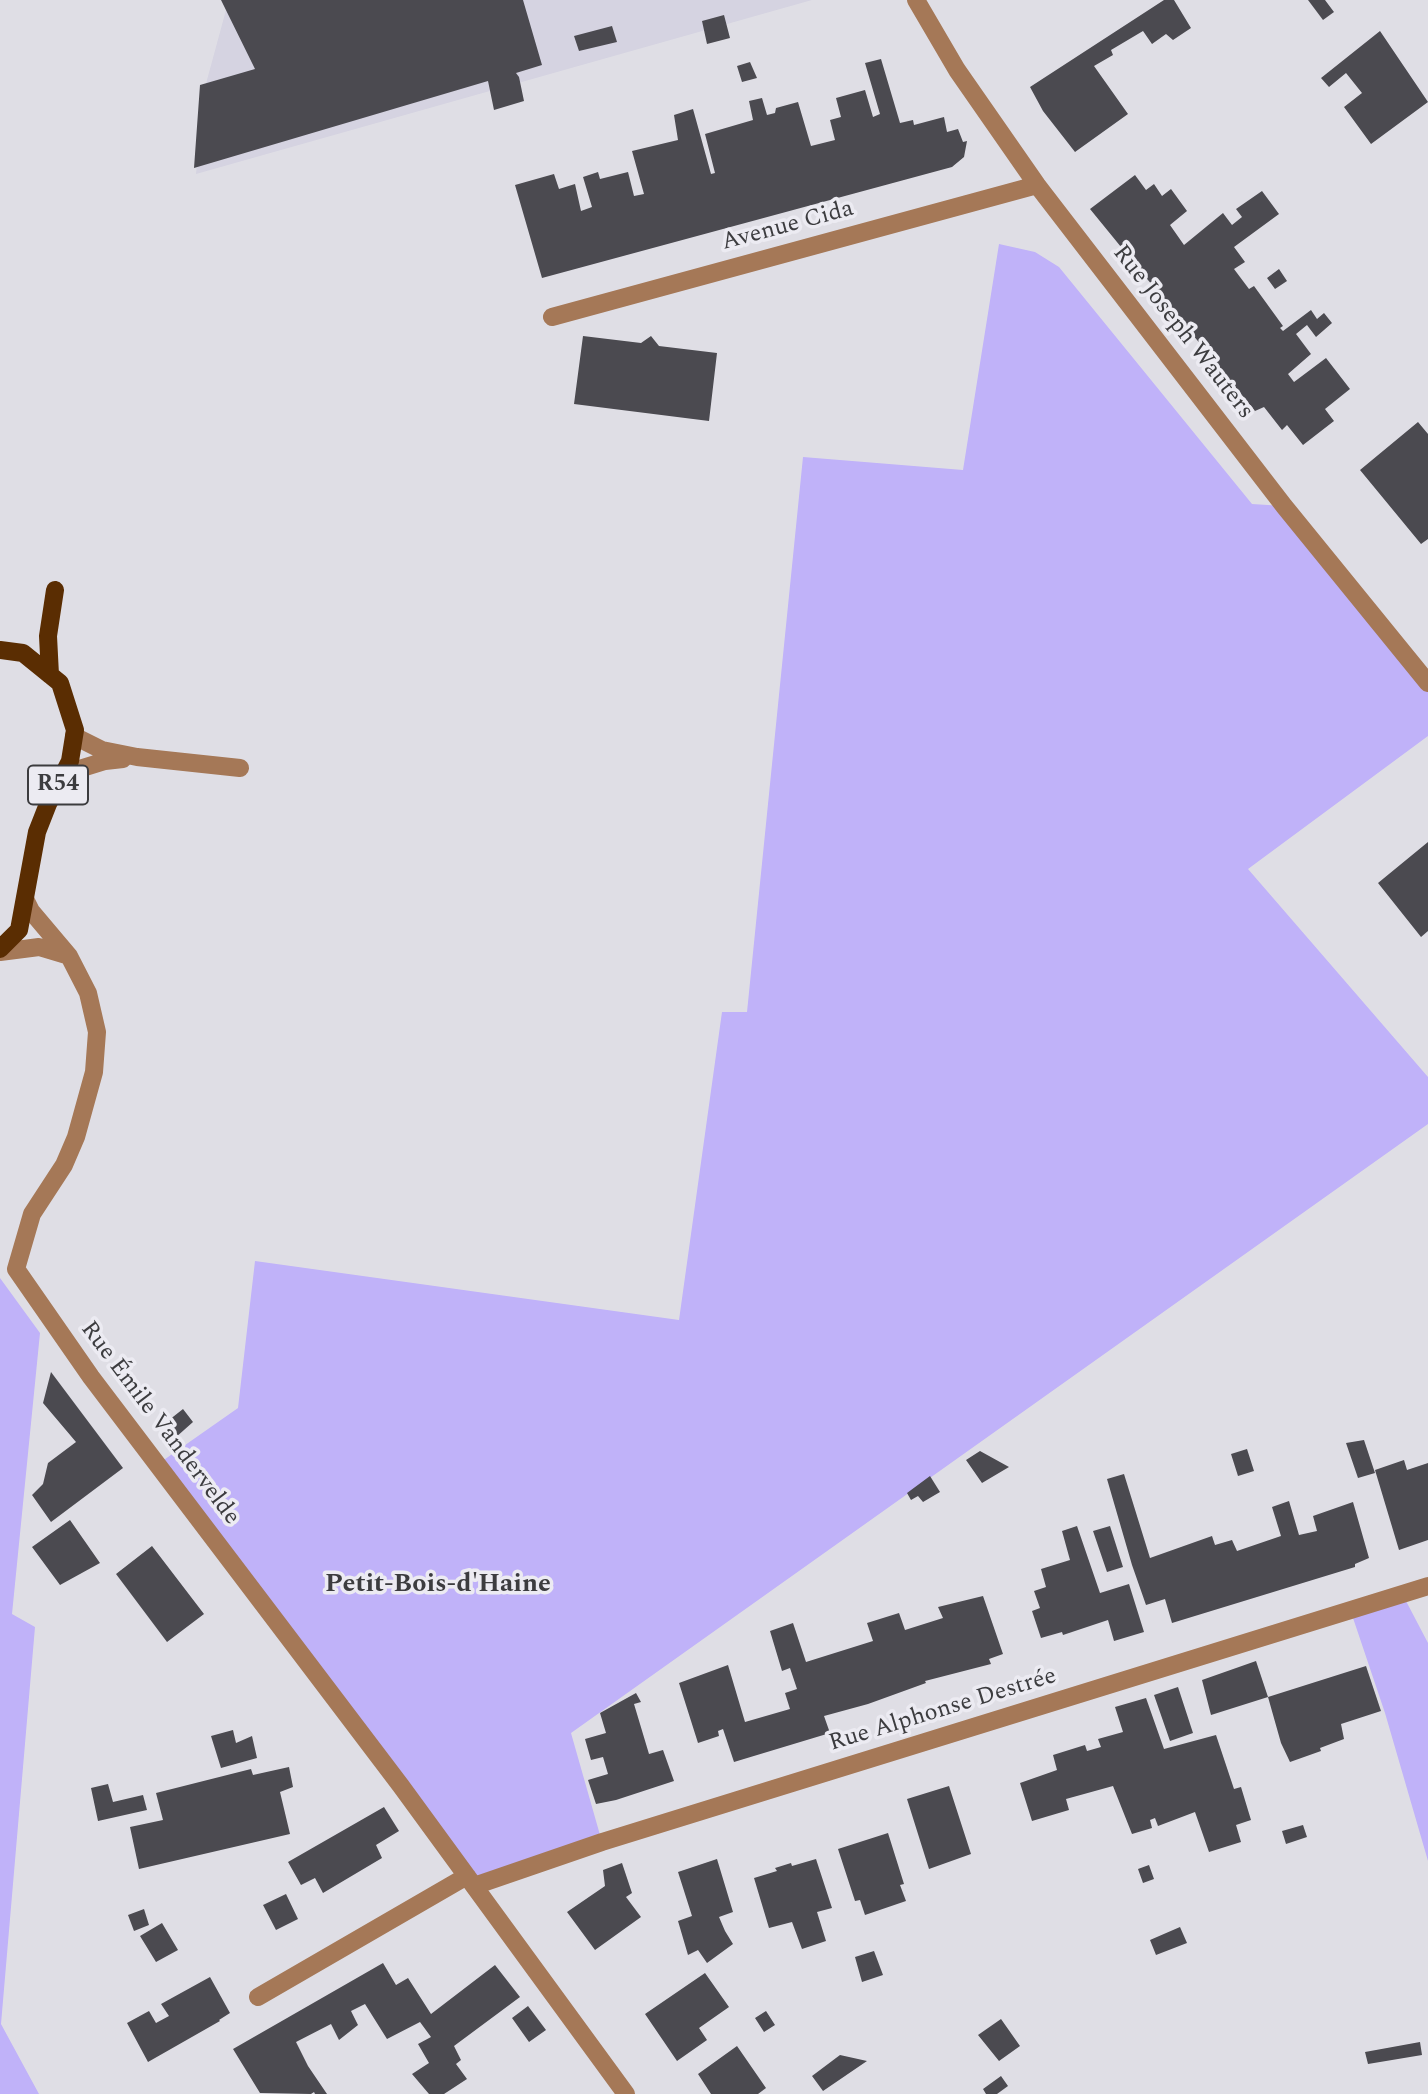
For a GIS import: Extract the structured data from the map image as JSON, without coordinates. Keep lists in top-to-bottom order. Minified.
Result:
{"streets":{"main road":["R54"],"street":["Avenue Cida","Rue Joseph Wauters","Rue Émile Vandervelde","Rue Alphonse Destrée"]},"crossings":[["Avenue Cida","Rue Joseph Wauters"],["R54","Rue Émile Vandervelde"],["Rue Émile Vandervelde","Rue Alphonse Destrée"]],"districts":["Petit-Bois-d'Haine"]}
